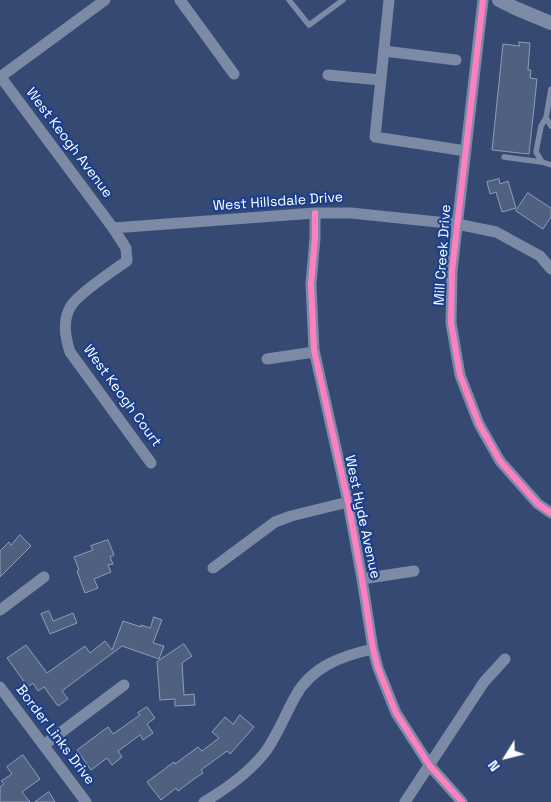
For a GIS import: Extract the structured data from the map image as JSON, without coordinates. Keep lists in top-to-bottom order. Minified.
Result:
{"streets":{"street":["West Keogh Avenue","West Hillsdale Drive","Mill Creek Drive","West Keogh Court","West Hyde Avenue","Border Links Drive"]},"crossings":[["West Keogh Avenue","West Hillsdale Drive"],["West Keogh Avenue","West Keogh Court"],["West Hillsdale Drive","Mill Creek Drive"],["West Hillsdale Drive","West Keogh Court"],["West Hillsdale Drive","West Hyde Avenue"]],"north":"bottom left"}
